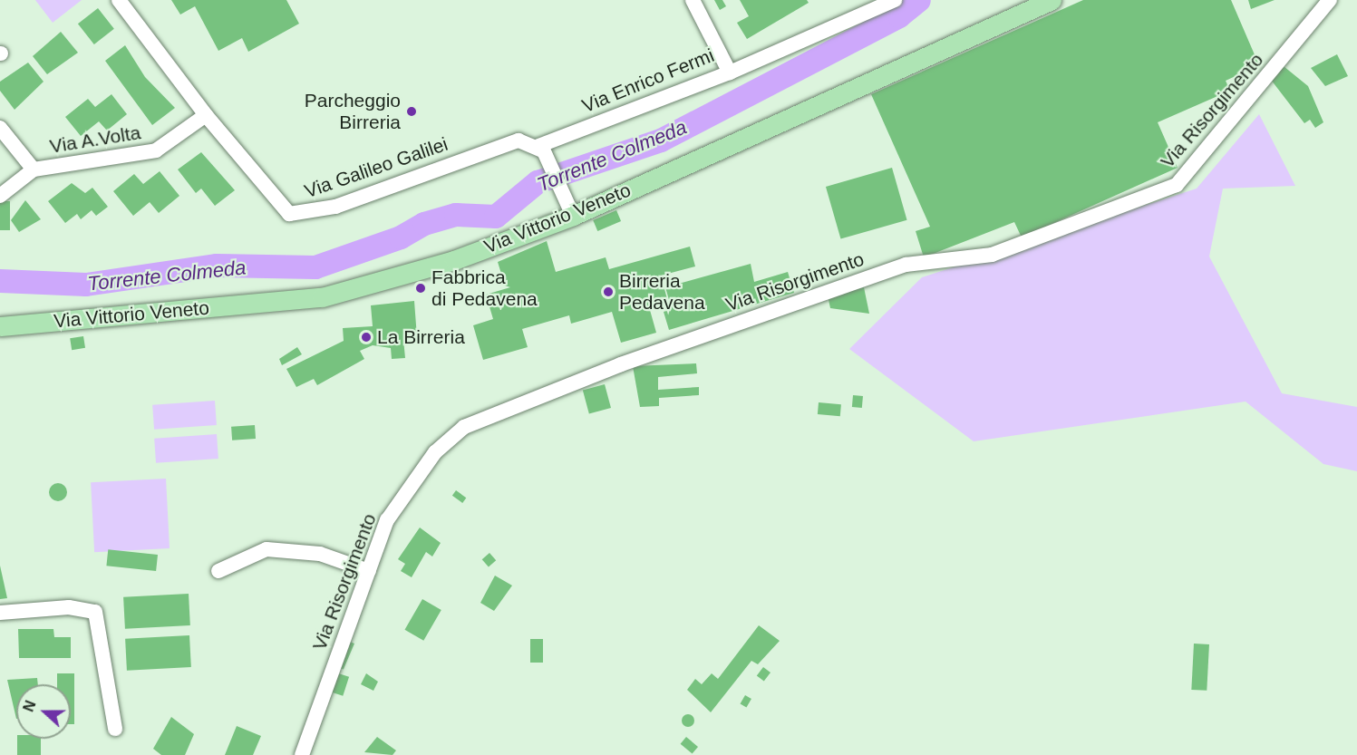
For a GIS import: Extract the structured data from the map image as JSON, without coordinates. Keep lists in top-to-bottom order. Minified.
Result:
{"streets":{"main road":["Via Vittorio Veneto"],"street":["Via Enrico Fermi","Via Risorgimento","Via A.Volta","Via Galileo Galilei"]},"crossings":[["Via Enrico Fermi","Via Galileo Galilei"],["Via A.Volta","Via Galileo Galilei"]],"water":["Torrente Colmeda"],"places":["Parcheggio Birreria","Fabbrica di Pedavena","Birreria Pedavena","La Birreria"],"north":"left"}
